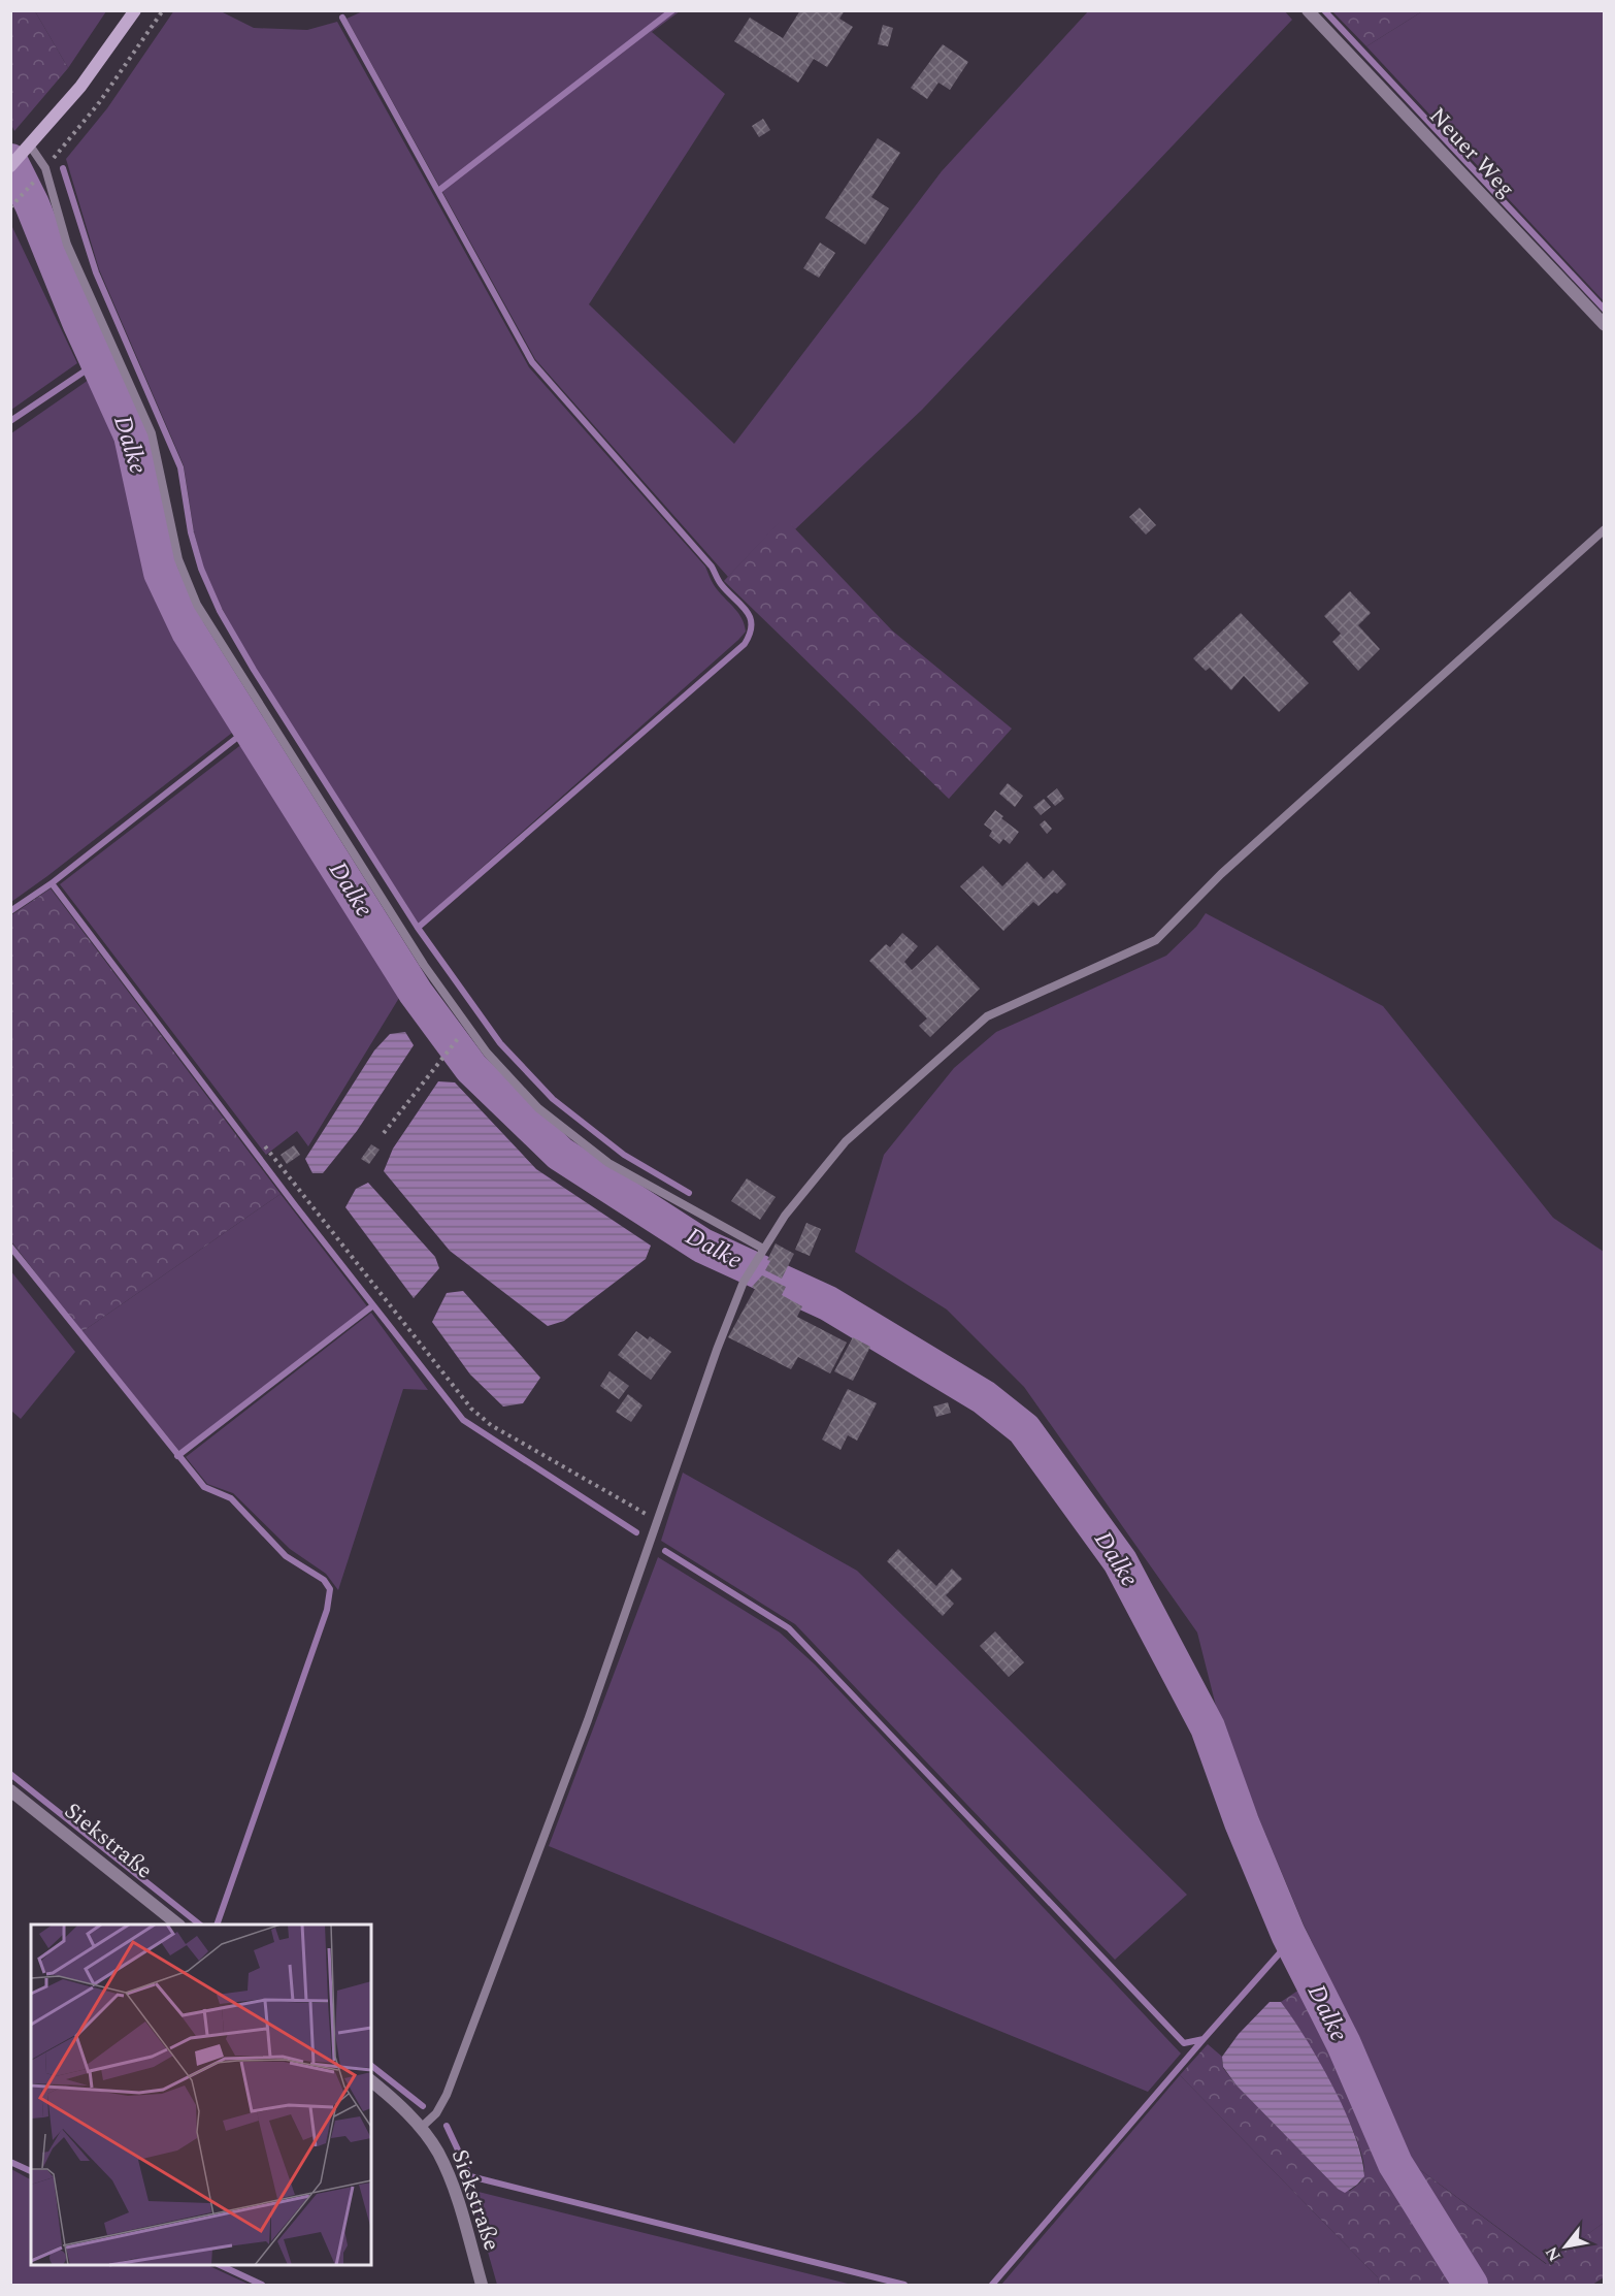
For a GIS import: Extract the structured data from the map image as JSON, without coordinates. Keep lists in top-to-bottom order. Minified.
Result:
{"streets":{"street":["Neuer Weg","Siekstraße"]},"water":["Dalke"],"north":"bottom left"}
